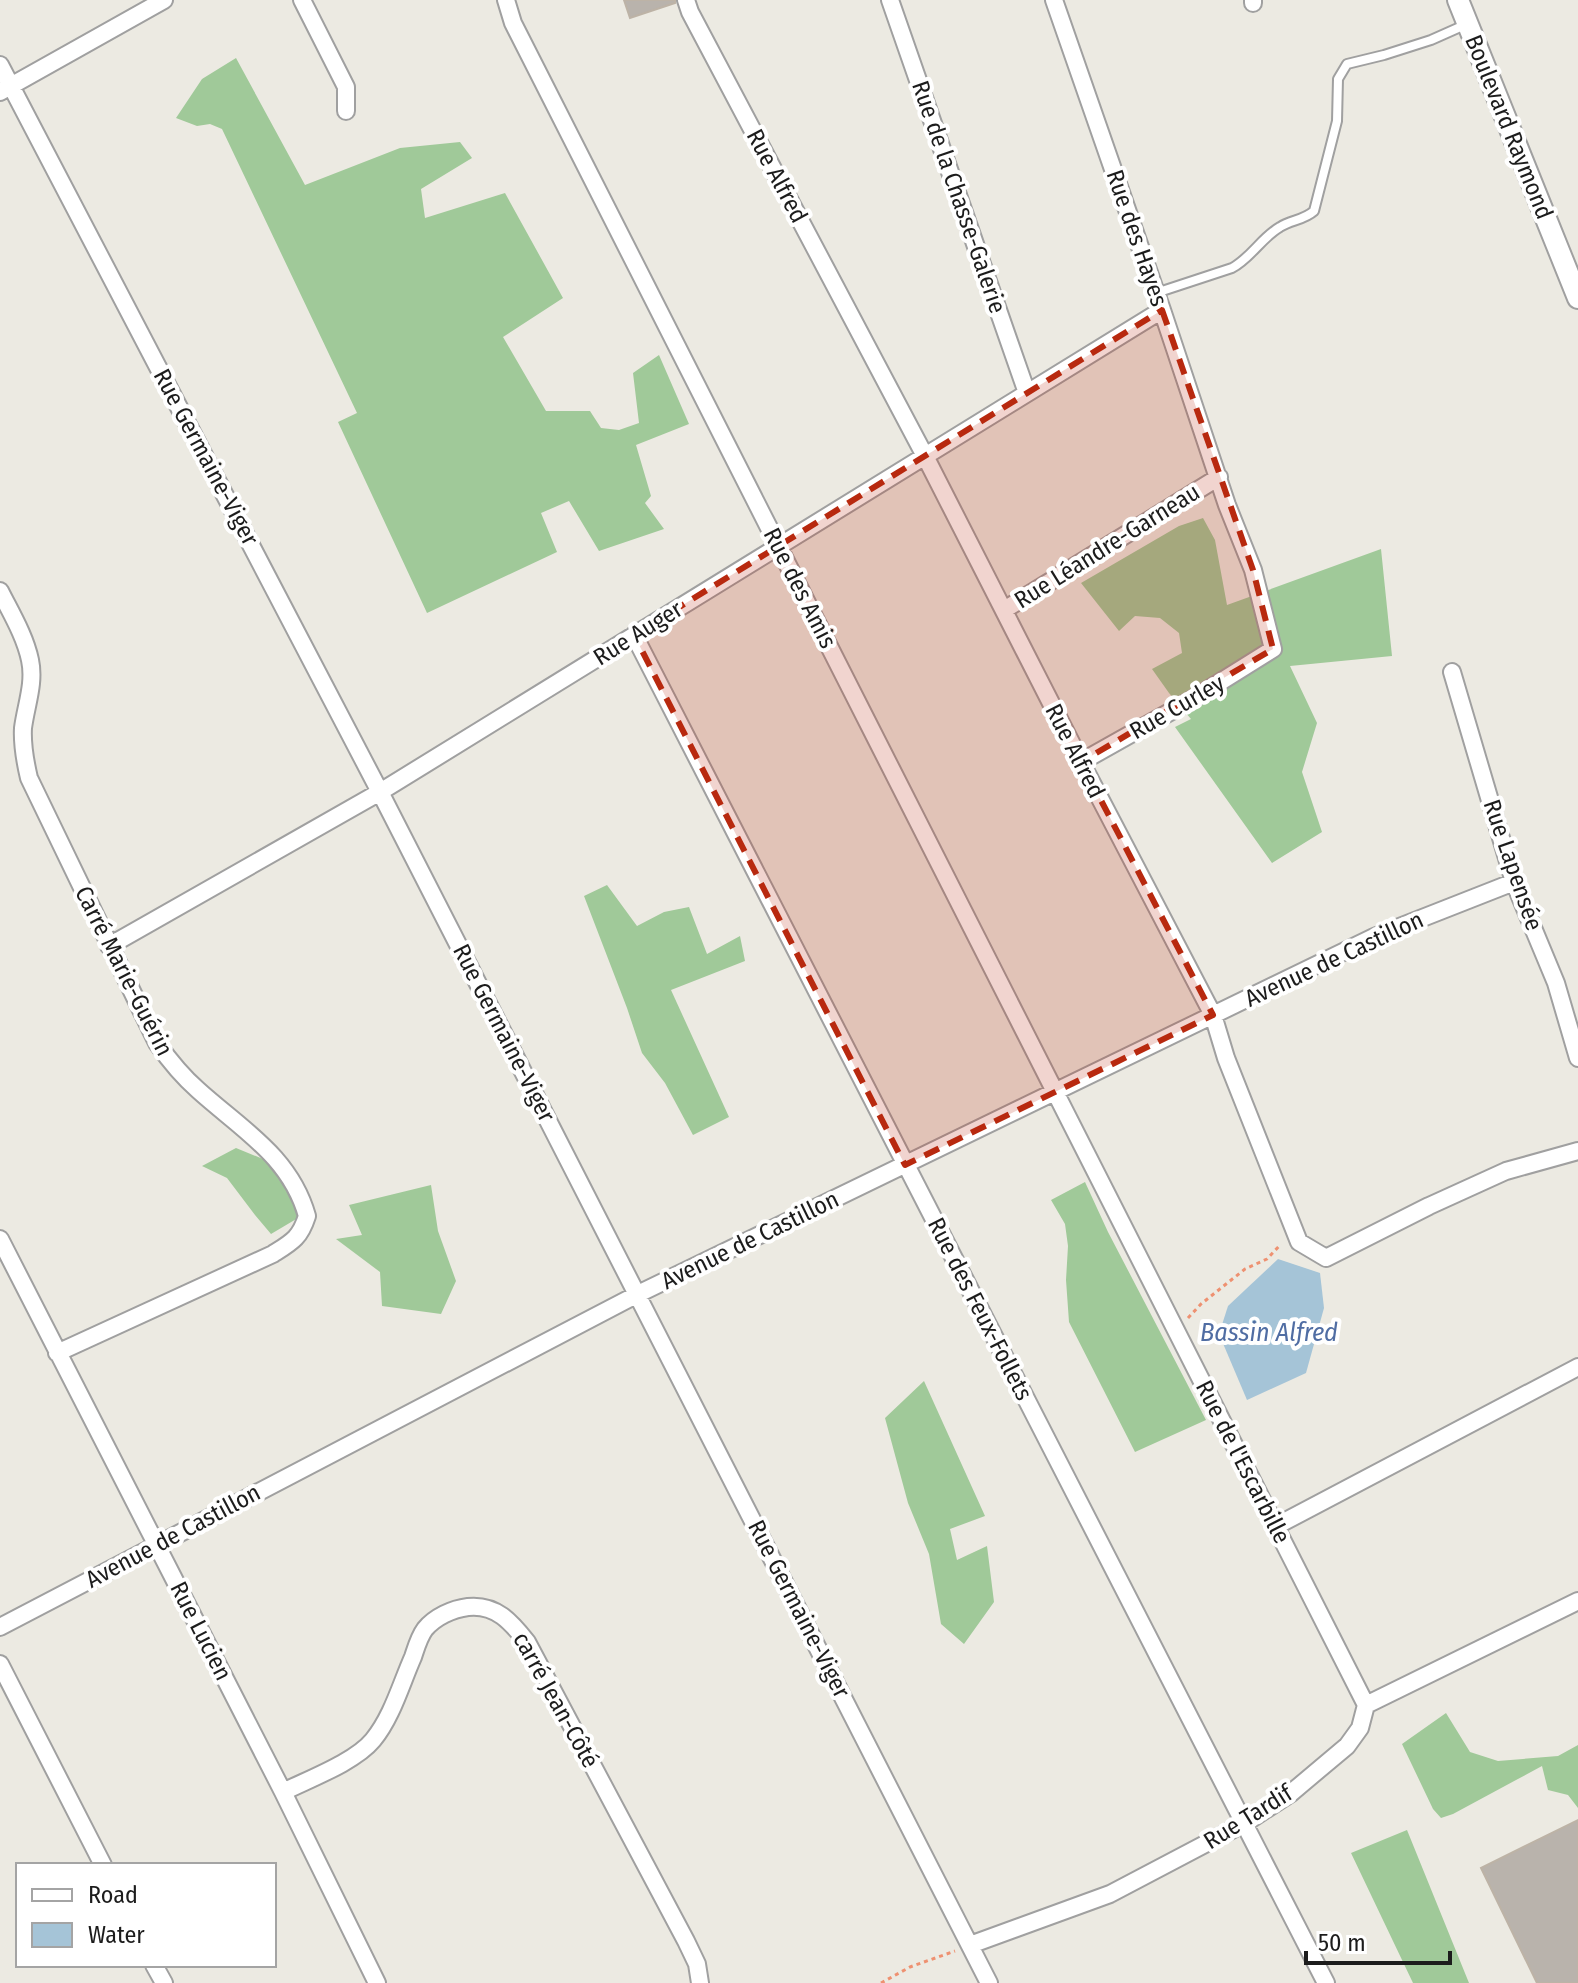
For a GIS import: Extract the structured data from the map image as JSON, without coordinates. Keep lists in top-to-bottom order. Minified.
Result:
{"streets":{"street":["Boulevard Raymond","Rue Alfred","Rue de la Chasse-Galerie","Rue des Hayes","Rue Germaine-Viger","Rue Léandre-Garneau","Rue des Amis","Rue Auger","Rue Curley","Rue Lapensée","Avenue de Castillon","Carré Marie-Guérin","Rue des Feux-Follets","Rue de l'Escarbille","Rue Lucien","carré Jean-Côté","Rue Tardif"]},"crossings":[["Rue Alfred","Rue Léandre-Garneau"],["Rue Alfred","Rue Auger"],["Rue Alfred","Rue Curley"],["Rue Alfred","Avenue de Castillon"],["Rue de la Chasse-Galerie","Rue Auger"],["Rue des Hayes","Rue Léandre-Garneau"],["Rue des Hayes","Rue Auger"],["Rue Germaine-Viger","Rue Auger"],["Rue Germaine-Viger","Avenue de Castillon"],["Rue Germaine-Viger","Rue Tardif"],["Rue Léandre-Garneau","Rue Curley"],["Rue des Amis","Rue Auger"],["Rue des Amis","Avenue de Castillon"],["Rue des Amis","Rue de l'Escarbille"],["Rue Auger","Carré Marie-Guérin"],["Rue Auger","Rue des Feux-Follets"],["Rue Lapensée","Avenue de Castillon"],["Avenue de Castillon","Rue des Feux-Follets"],["Avenue de Castillon","Rue Lucien"],["Carré Marie-Guérin","Rue Lucien"],["Rue des Feux-Follets","Rue Tardif"],["Rue de l'Escarbille","Rue Tardif"],["Rue Lucien","carré Jean-Côté"]],"water":["Bassin Alfred"],"legend":["Road","Water"],"scale_bar":"50 m"}
